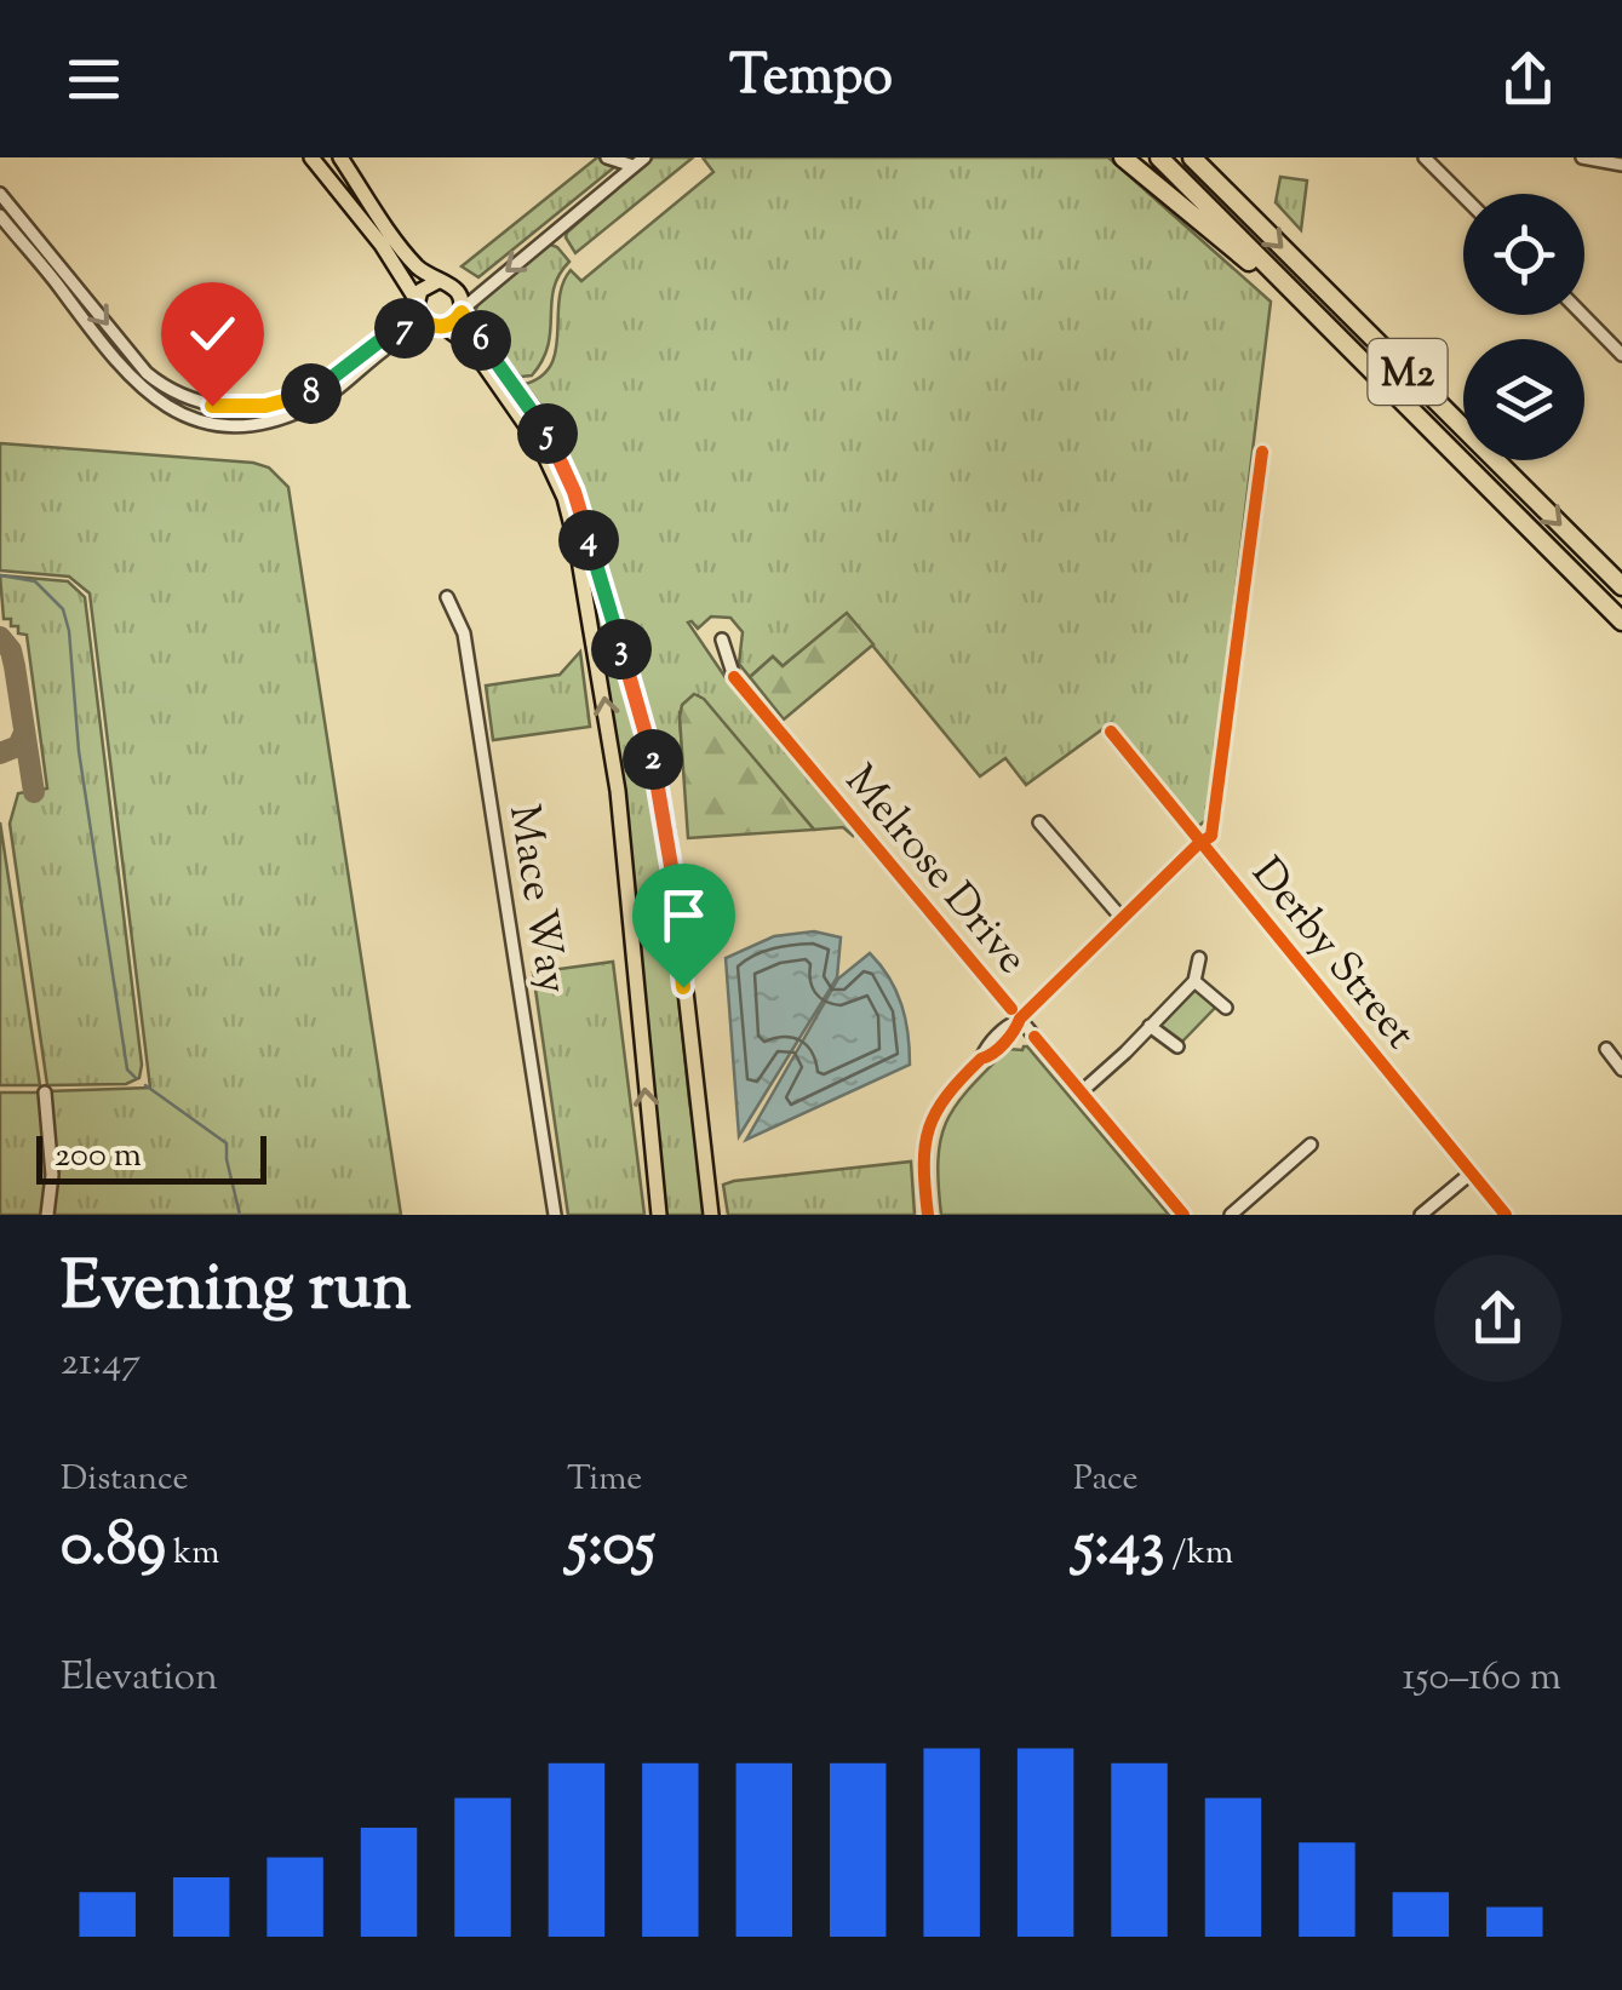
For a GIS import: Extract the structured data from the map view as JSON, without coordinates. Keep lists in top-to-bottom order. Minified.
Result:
{"streets":{"highway":["M2"],"street":["Melrose Drive","Mace Way","Derby Street"]},"scale_bar":"200 m","page":{"header":"Tempo","pins":["7","6","8","5","4","3","2"],"scale":"200 m","heading":["Evening run","21:47"],"stats":[["Distance","0.89 km"],["Time","5:05"],["Pace","5:43 /km"]],"chart":["Elevation","150–160 m"]}}
